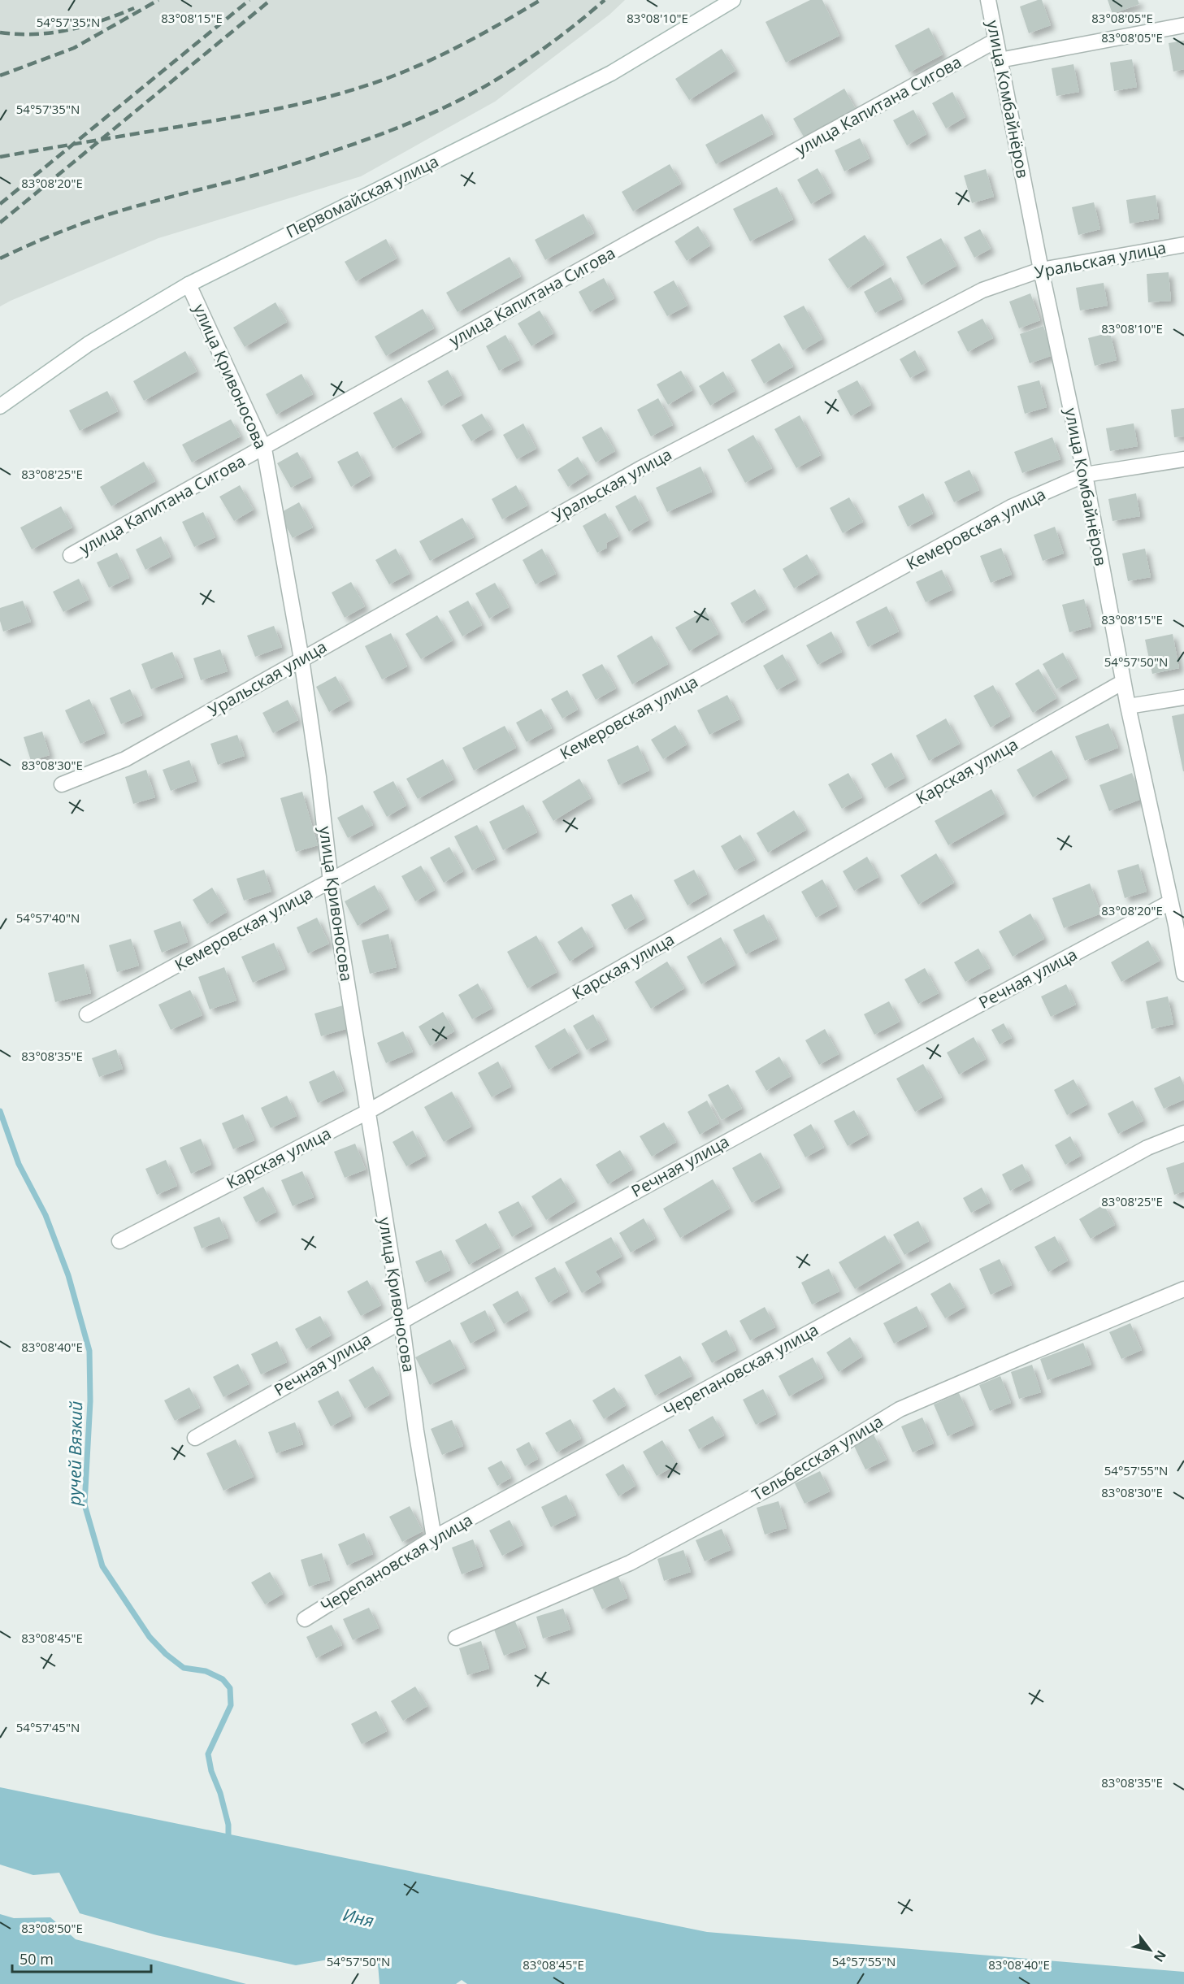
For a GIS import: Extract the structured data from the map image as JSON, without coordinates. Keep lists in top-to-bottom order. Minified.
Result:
{"streets":{"street":["улица Комбайнёров","улица Капитана Сигова","Первомайская улица","Уральская улица","улица Кривоносова","Кемеровская улица","Карская улица","Речная улица","Черепановская улица","Тельбесская улица"]},"crossings":[["улица Комбайнёров","улица Капитана Сигова"],["улица Комбайнёров","Уральская улица"],["улица Комбайнёров","Кемеровская улица"],["улица Комбайнёров","Карская улица"],["улица Комбайнёров","Речная улица"],["улица Капитана Сигова","улица Кривоносова"],["Первомайская улица","улица Кривоносова"],["Уральская улица","улица Кривоносова"],["улица Кривоносова","Кемеровская улица"],["улица Кривоносова","Карская улица"],["улица Кривоносова","Речная улица"],["улица Кривоносова","Черепановская улица"]],"water":["ручей Вязкий","Иня"],"scale_bar":"50 m","north":"bottom right","coordinates":["83°08'05\"E","83°08'10\"E","83°08'15\"E","54°57'35\"N","83°08'20\"E","83°08'25\"E","54°57'50\"N","83°08'30\"E","54°57'40\"N","83°08'35\"E","83°08'40\"E","54°57'55\"N","83°08'45\"E","54°57'45\"N","83°08'50\"E"]}
